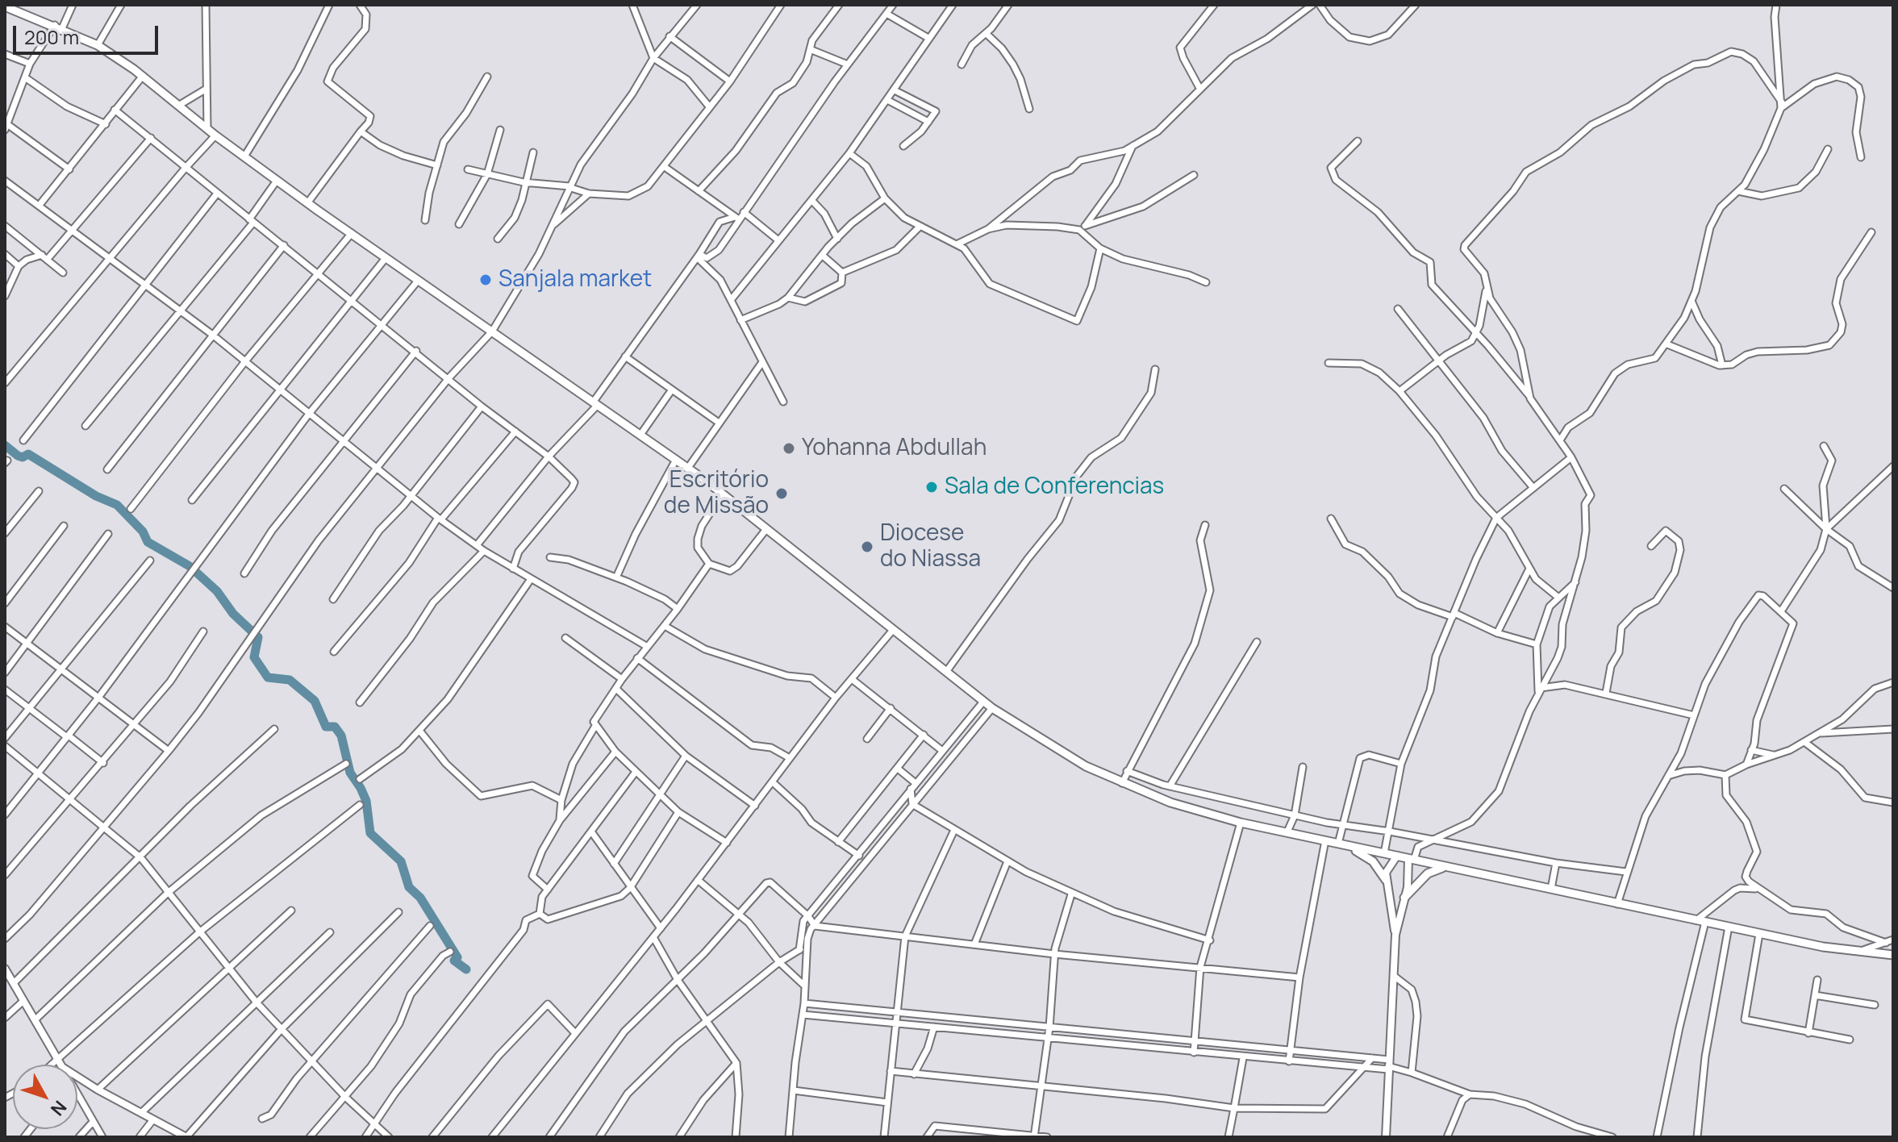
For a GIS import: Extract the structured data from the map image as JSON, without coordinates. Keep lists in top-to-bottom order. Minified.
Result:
{"places":["Sanjala market","Yohanna Abdullah","Sala de Conferencias","Escritório de Missão","Diocese do Niassa"],"scale_bar":"200 m","north":"bottom right"}
